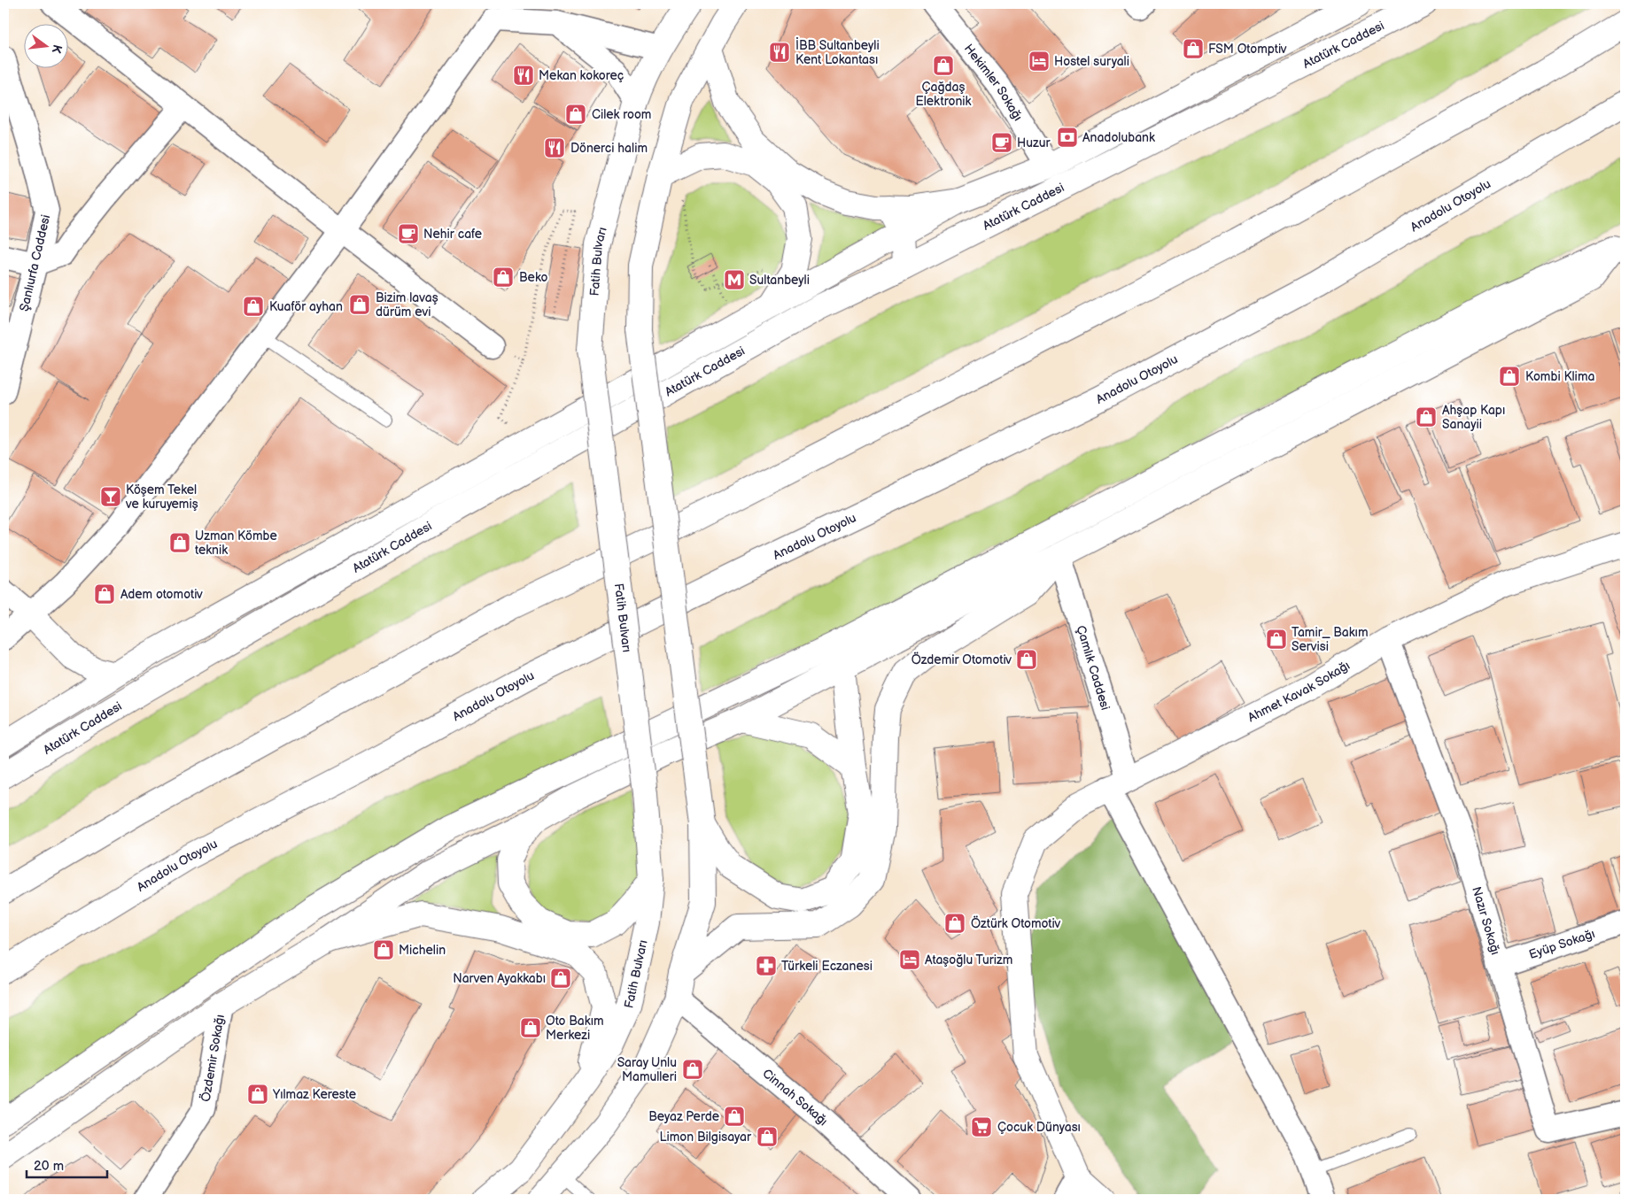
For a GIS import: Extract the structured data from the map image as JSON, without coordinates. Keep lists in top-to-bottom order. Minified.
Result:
{"streets":{"main road":["Atatürk Caddesi","Anadolu Otoyolu","Fatih Bulvarı","Ahmet Kavak Sokağı"],"street":["Hekimler Sokağı","Şanlıurfa Caddesi","Çamlık Caddesi","Nazır Sokağı","Eyüp Sokağı","Özdemir Sokağı","Cinnah Sokağı"]},"crossings":[["Atatürk Caddesi","Hekimler Sokağı"],["Çamlık Caddesi","Ahmet Kavak Sokağı"],["Ahmet Kavak Sokağı","Nazır Sokağı"],["Nazır Sokağı","Eyüp Sokağı"]],"places":{"shop":["FSM Otomptiv","Çağdaş Elektronik","Cilek room","Beko","Bizim lavaş dürüm evi","Kuaför ayhan","Kombi Klima","Ahşap Kapı Sanayii","Uzman Kömbe teknik","Adem otomotiv","Tamir_ Bakım Servisi","Özdemir Otomotiv","Öztürk Otomotiv","Michelin","Narven Ayakkabı","Oto Bakım Merkezi","Saray Unlu Mamulleri","Yılmaz Kereste","Beyaz Perde","Limon Bilgisayar"],"restaurant":["İBB Sultanbeyli Kent Lokantası","Mekan kokoreç","Dönerci halim"],"hotel":["Hostel suryali","Ataşoğlu Turizm"],"bank":["Anadolubank"],"cafe":["Huzur","Nehir cafe"],"metro station":["Sultanbeyli"],"bar":["Köşem Tekel ve kuruyemiş"],"pharmacy":["Türkeli Eczanesi"],"supermarket":["Çocuk Dünyası"]},"scale_bar":"20 m","north":"right"}
